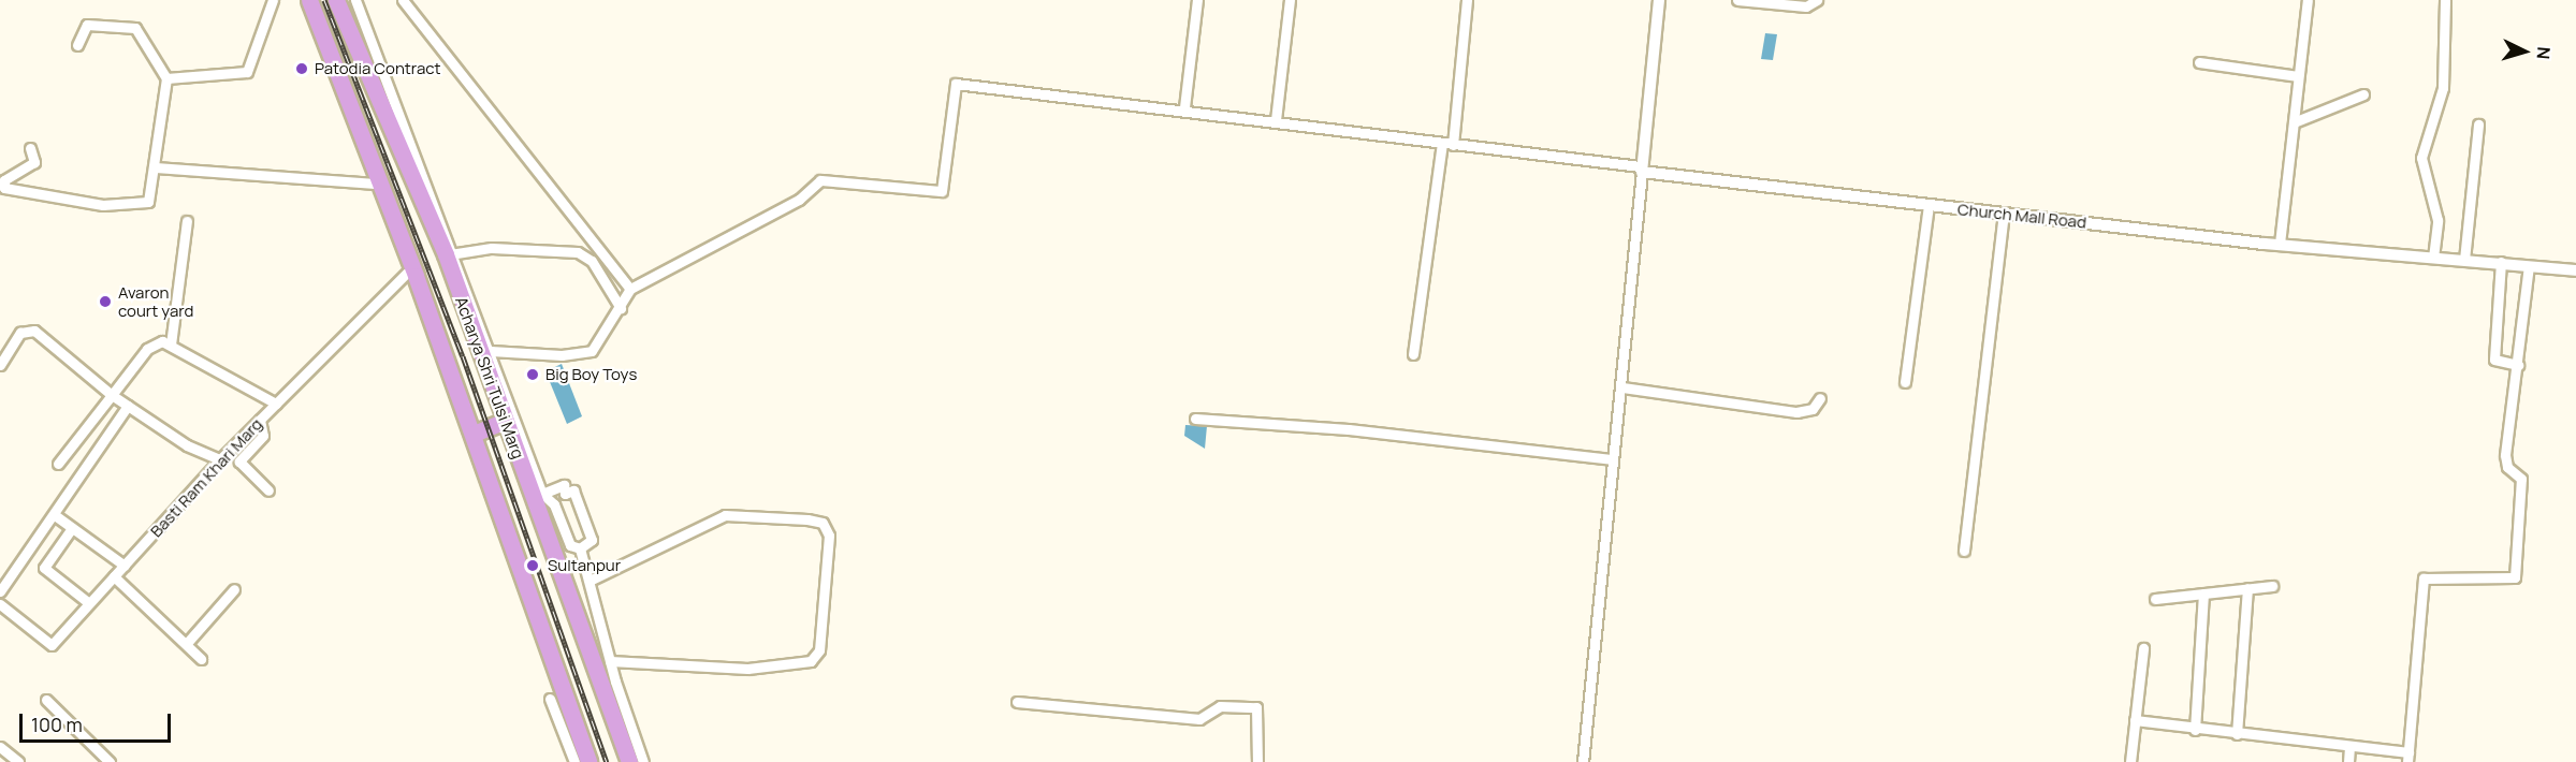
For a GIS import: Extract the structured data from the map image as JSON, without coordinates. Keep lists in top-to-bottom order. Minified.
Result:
{"streets":{"highway":["Acharya Shri Tulsi Marg"],"street":["Church Mall Road","Basti Ram Khari Marg"]},"places":["Patodia Contract","Avaron court yard","Big Boy Toys","Sultanpur"],"scale_bar":"100 m","north":"right"}
